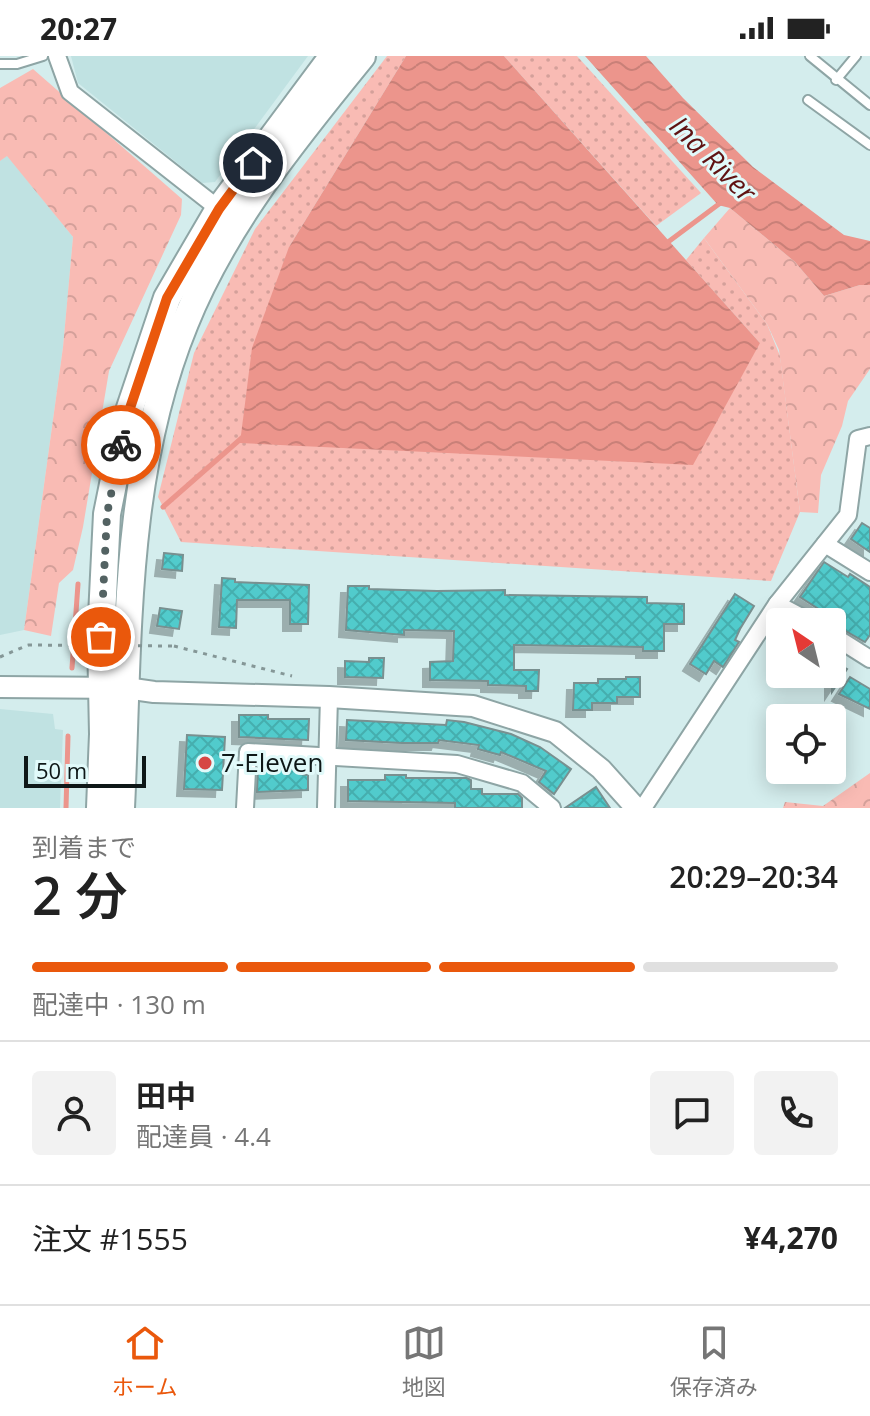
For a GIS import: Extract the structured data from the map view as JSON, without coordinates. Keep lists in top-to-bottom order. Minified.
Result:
{"water":["Ina River"],"places":["7-Eleven"],"scale_bar":"50 m","north":"top left","page":{"status":"20:27","scale":"50 m","heading":["2 分","到着まで","20:29–20:34"],"panel":["田中","配達員 · 4.4","注文 #1555","¥4,270"],"bar":"配達中 · 130 m","tabs":["ホーム","地図","保存済み"]}}
